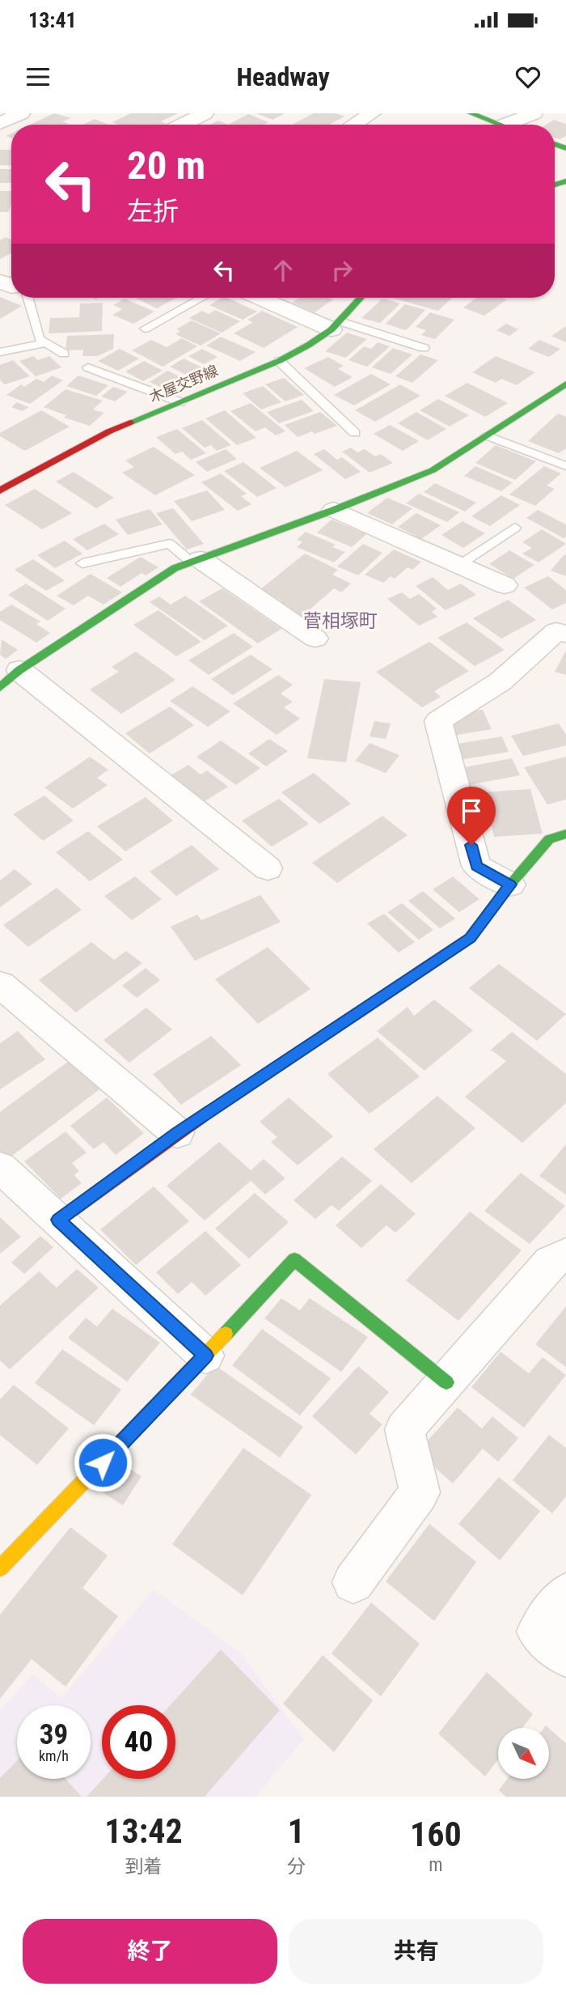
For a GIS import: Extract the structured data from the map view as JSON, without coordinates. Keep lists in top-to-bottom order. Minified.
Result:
{"streets":{"street":["木屋交野線"]},"districts":["菅相塚町"],"north":"bottom right","page":{"status":"13:41","header":"Headway","turn":["20 m","左折"],"speed":"39 km/h","limit":"40","eta":["13:42","到着","1","分","160","m"],"buttons":["終了","共有"]}}
